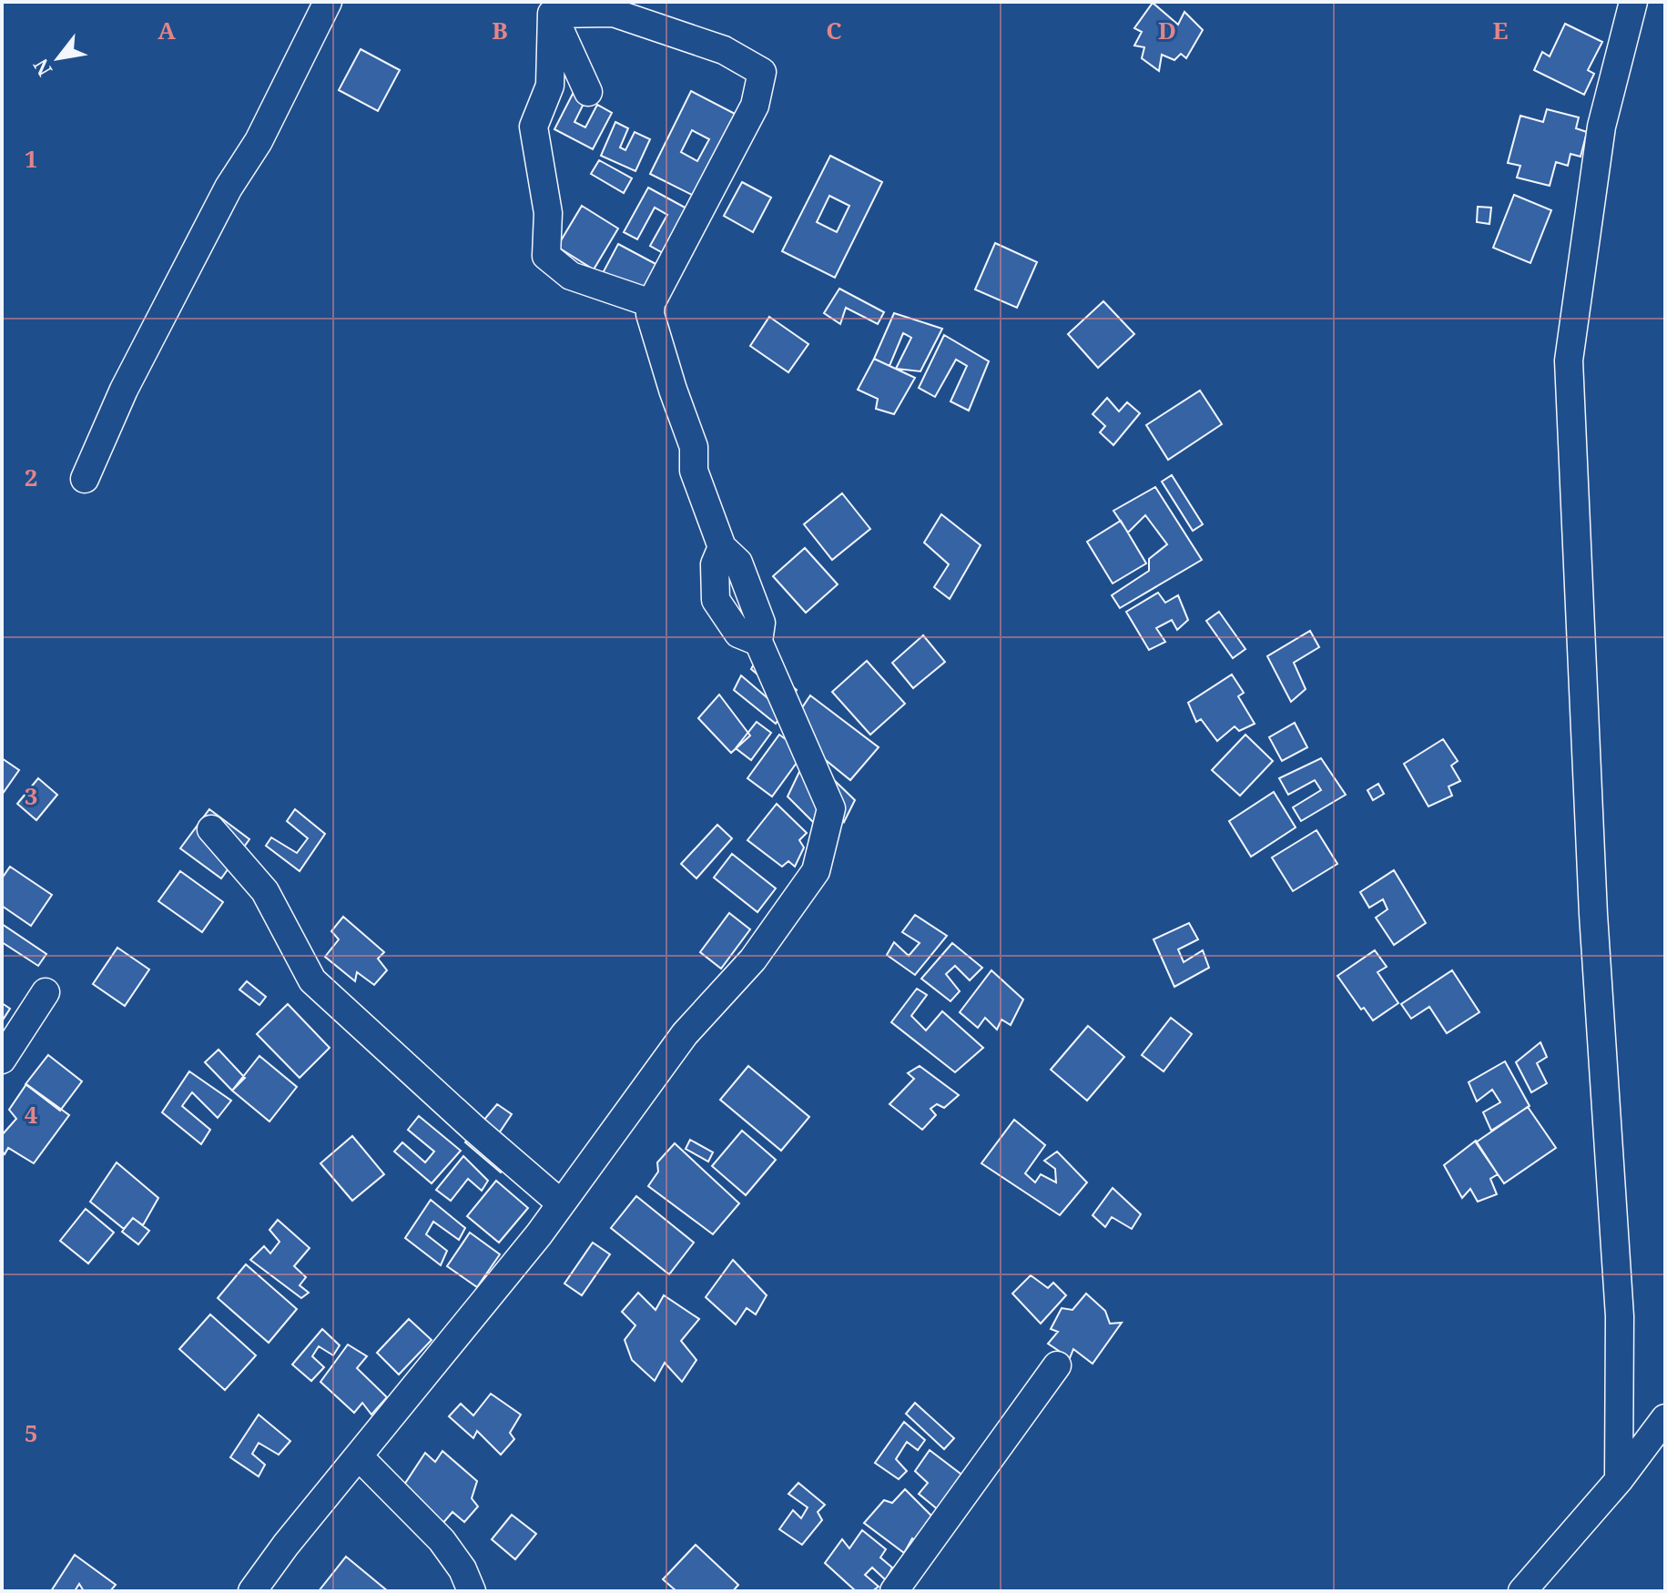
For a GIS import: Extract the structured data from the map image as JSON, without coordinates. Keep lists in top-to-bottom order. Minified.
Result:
{"north":"bottom left","grid":{"columns":["A","B","C","D","E"],"rows":["1","2","3","4","5"]}}
